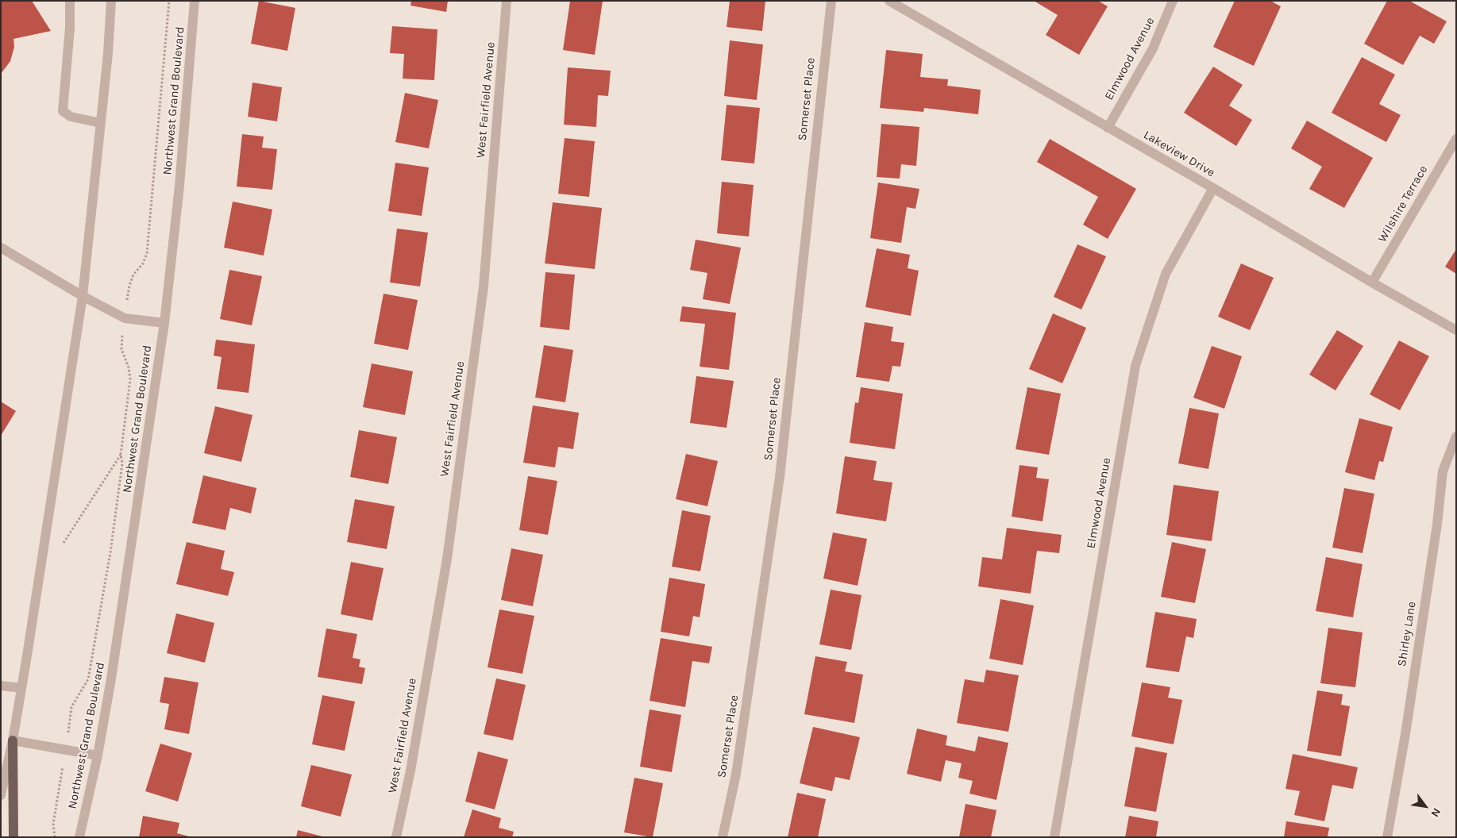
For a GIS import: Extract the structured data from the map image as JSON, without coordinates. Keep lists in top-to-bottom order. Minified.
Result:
{"streets":{"street":["Elmwood Avenue","Somerset Place","West Fairfield Avenue","Northwest Grand Boulevard","Lakeview Drive","Wilshire Terrace","Shirley Lane"]},"crossings":[["Elmwood Avenue","Lakeview Drive"],["Lakeview Drive","Wilshire Terrace"]],"north":"bottom right"}
